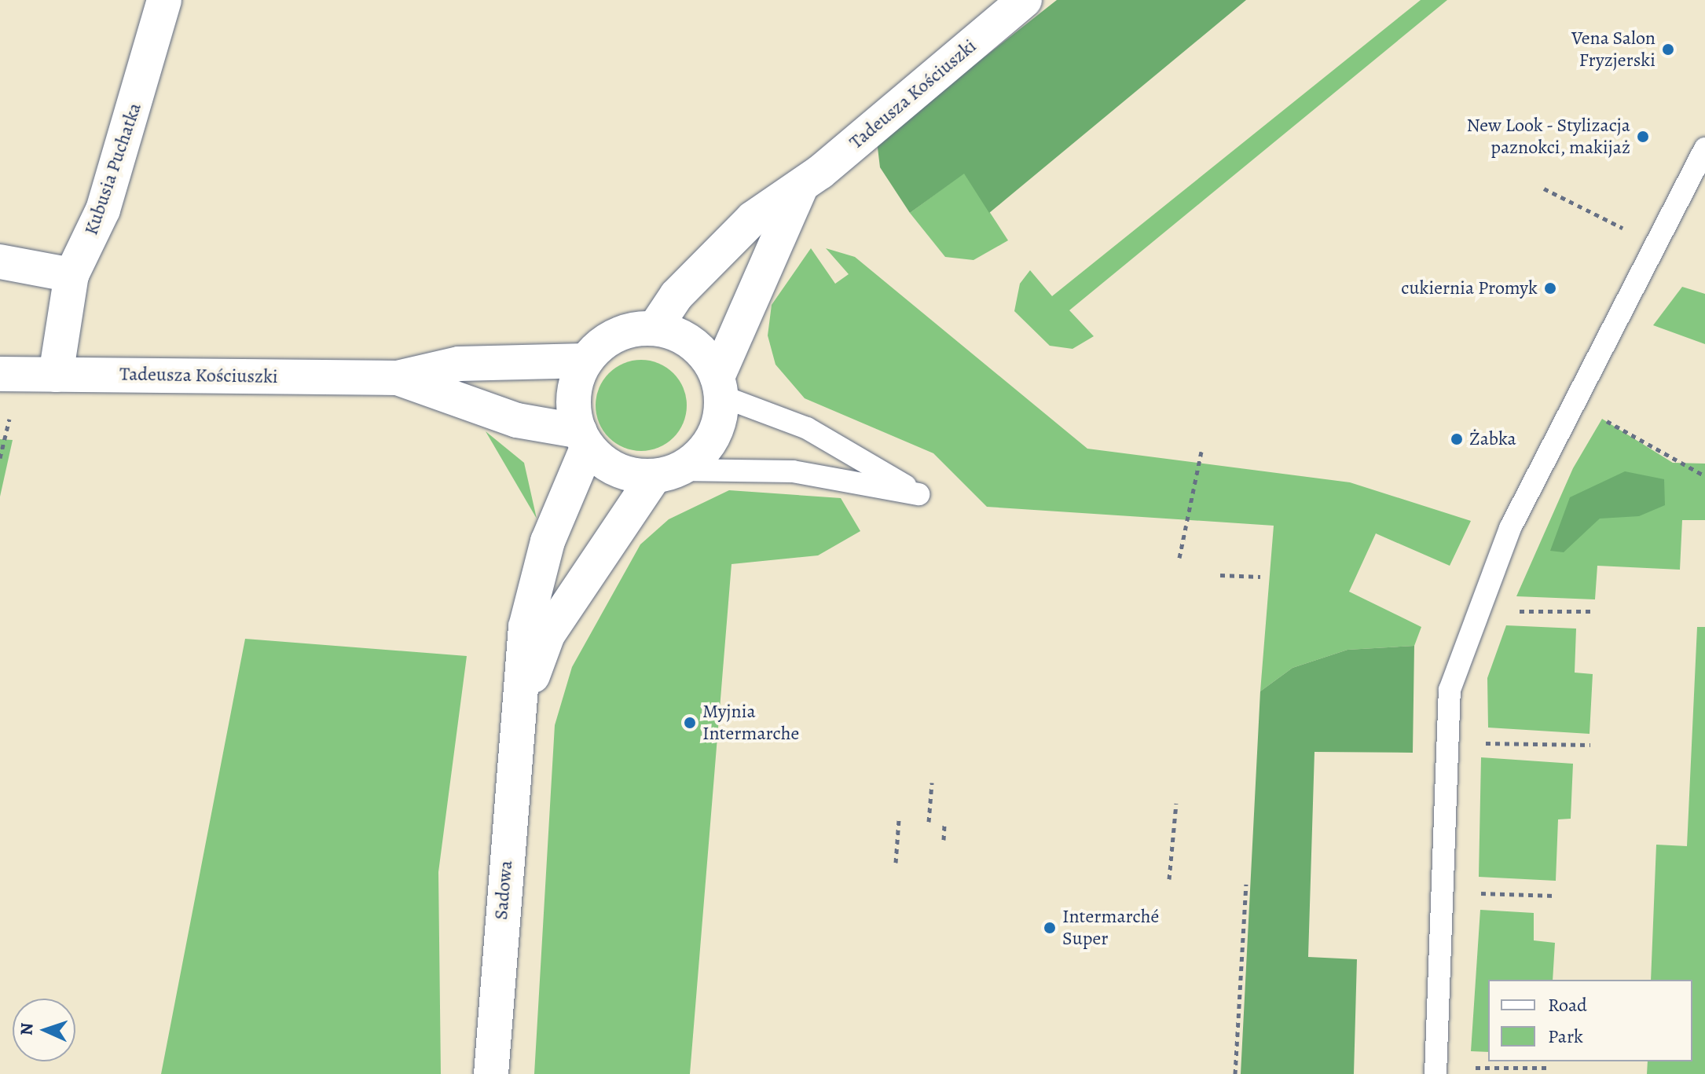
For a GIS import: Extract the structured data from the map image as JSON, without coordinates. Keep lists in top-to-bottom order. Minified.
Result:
{"streets":{"street":["Tadeusza Kościuszki","Kubusia Puchatka","Sadowa"]},"crossings":[["Tadeusza Kościuszki","Kubusia Puchatka"],["Tadeusza Kościuszki","Sadowa"]],"places":["Vena Salon Fryzjerski","New Look - Stylizacja paznokci, makijaż","cukiernia Promyk","Żabka","Myjnia Intermarche","Intermarché Super"],"legend":["Road","Park"],"north":"left"}
